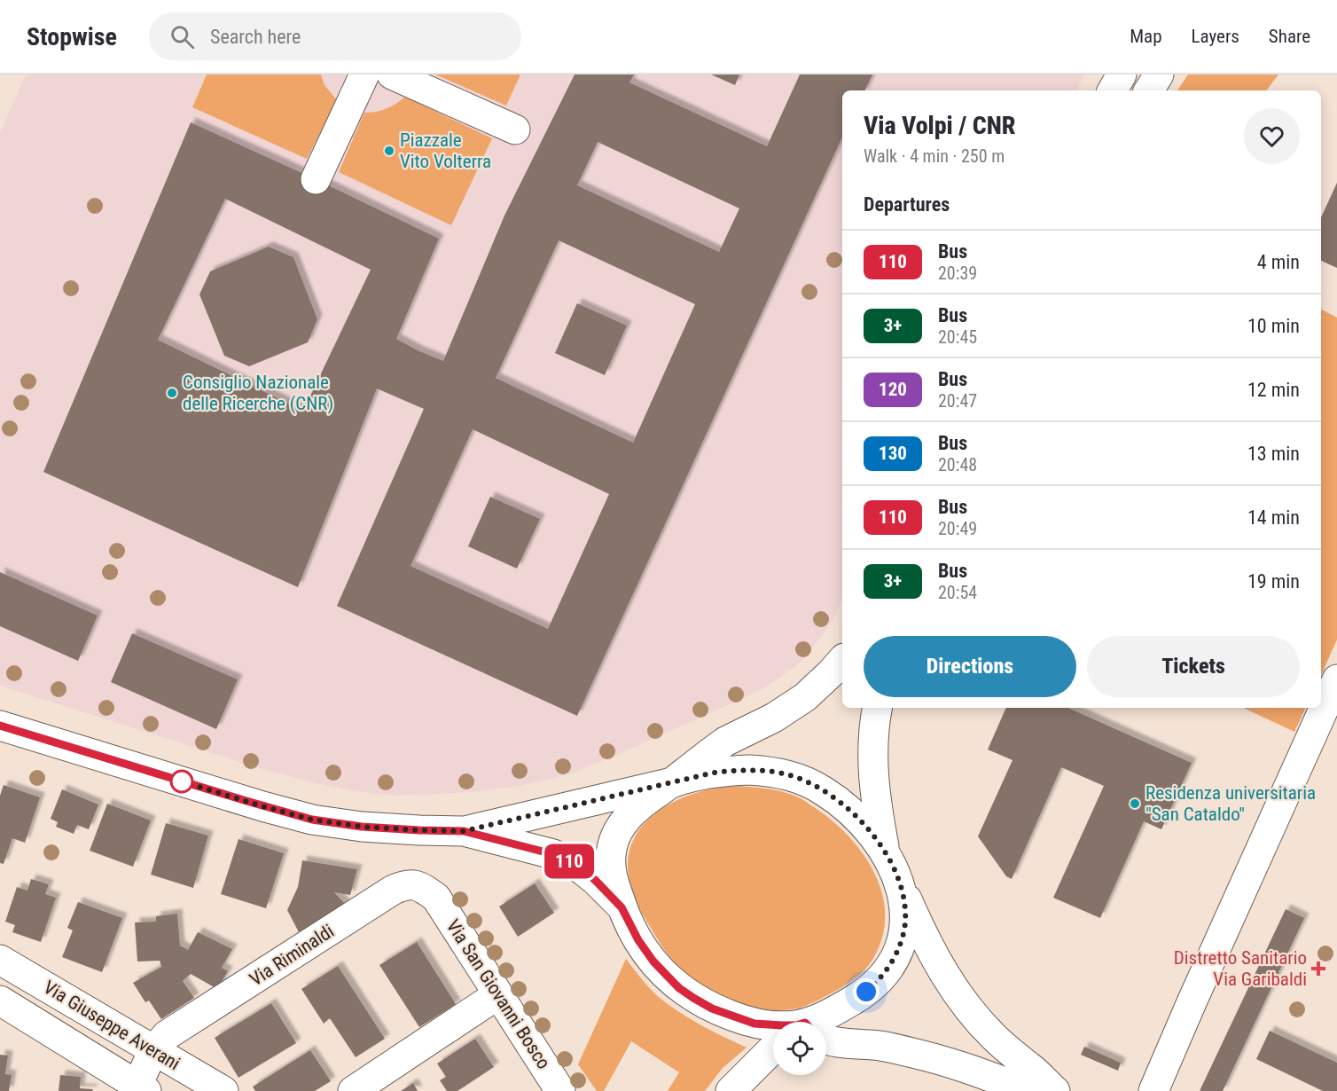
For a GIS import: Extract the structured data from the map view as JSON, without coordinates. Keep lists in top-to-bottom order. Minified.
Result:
{"streets":{"street":["Via Riminaldi","Via San Giovanni Bosco","Via Giuseppe Averani"]},"crossings":[["Via Riminaldi","Via San Giovanni Bosco"],["Via Riminaldi","Via Giuseppe Averani"]],"places":{"other":["Piazzale Vito Volterra","Consiglio Nazionale delle Ricerche (CNR)","Residenza universitaria \"San Cataldo\""],"health":["Distretto Sanitario Via Garibaldi"]},"lines":["bus line 110"],"page":{"header":"Stopwise","search":"Search here","nav":["Map","Layers","Share"],"on_map":"110","heading":[["Via Volpi / CNR","Walk · 4 min · 250 m"],"Departures"],"list":[{"mark":"110","name":"Bus","note":"20:39","value":"4 min"},{"mark":"3+","name":"Bus","note":"20:45","value":"10 min"},{"mark":"120","name":"Bus","note":"20:47","value":"12 min"},{"mark":"130","name":"Bus","note":"20:48","value":"13 min"},{"mark":"110","name":"Bus","note":"20:49","value":"14 min"},{"mark":"3+","name":"Bus","note":"20:54","value":"19 min"}],"buttons":["Directions","Tickets"]}}
